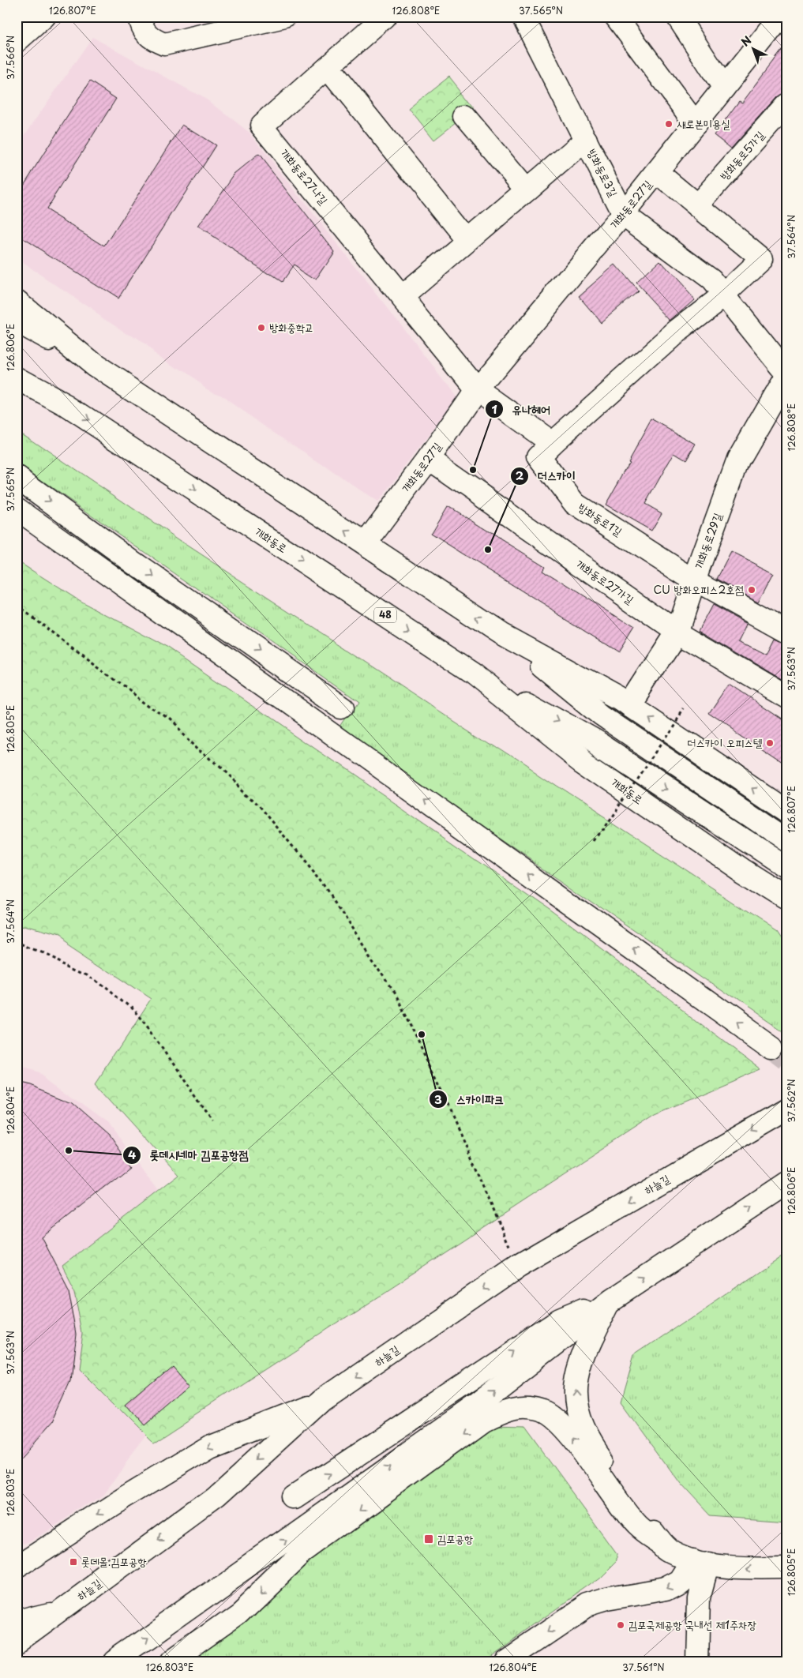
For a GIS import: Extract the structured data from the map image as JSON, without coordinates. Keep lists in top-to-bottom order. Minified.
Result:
{"streets":{"street":["방화동로5가길","방화동로3길","개화동로27나길","개화동로27길","방화동로1길","개화동로","개화동로29길","개화동로27가길","48","하늘길"]},"crossings":[["방화동로3길","개화동로27길"],["방화동로3길","방화동로1길"],["방화동로3길","개화동로29길"],["개화동로27나길","개화동로27길"],["개화동로27길","개화동로27가길"],["방화동로1길","개화동로29길"],["개화동로29길","개화동로27가길"]],"places":{"other":["새로본미용실","방화중학교","유나헤어","더스카이","CU 방화오피스2호점","더스카이 오피스텔","스카이파크","롯데시네마 김포공항점","김포국제공항 국내선 제1주차장"],"transit":["김포공항","롯데몰.김포공항"]},"north":"top left","coordinates":["126.807°E","126.808°E","37.565°N","37.566°N","37.564°N","126.806°E","37.563°N","126.805°E","37.562°N","126.804°E","126.803°E","37.561°N"]}
